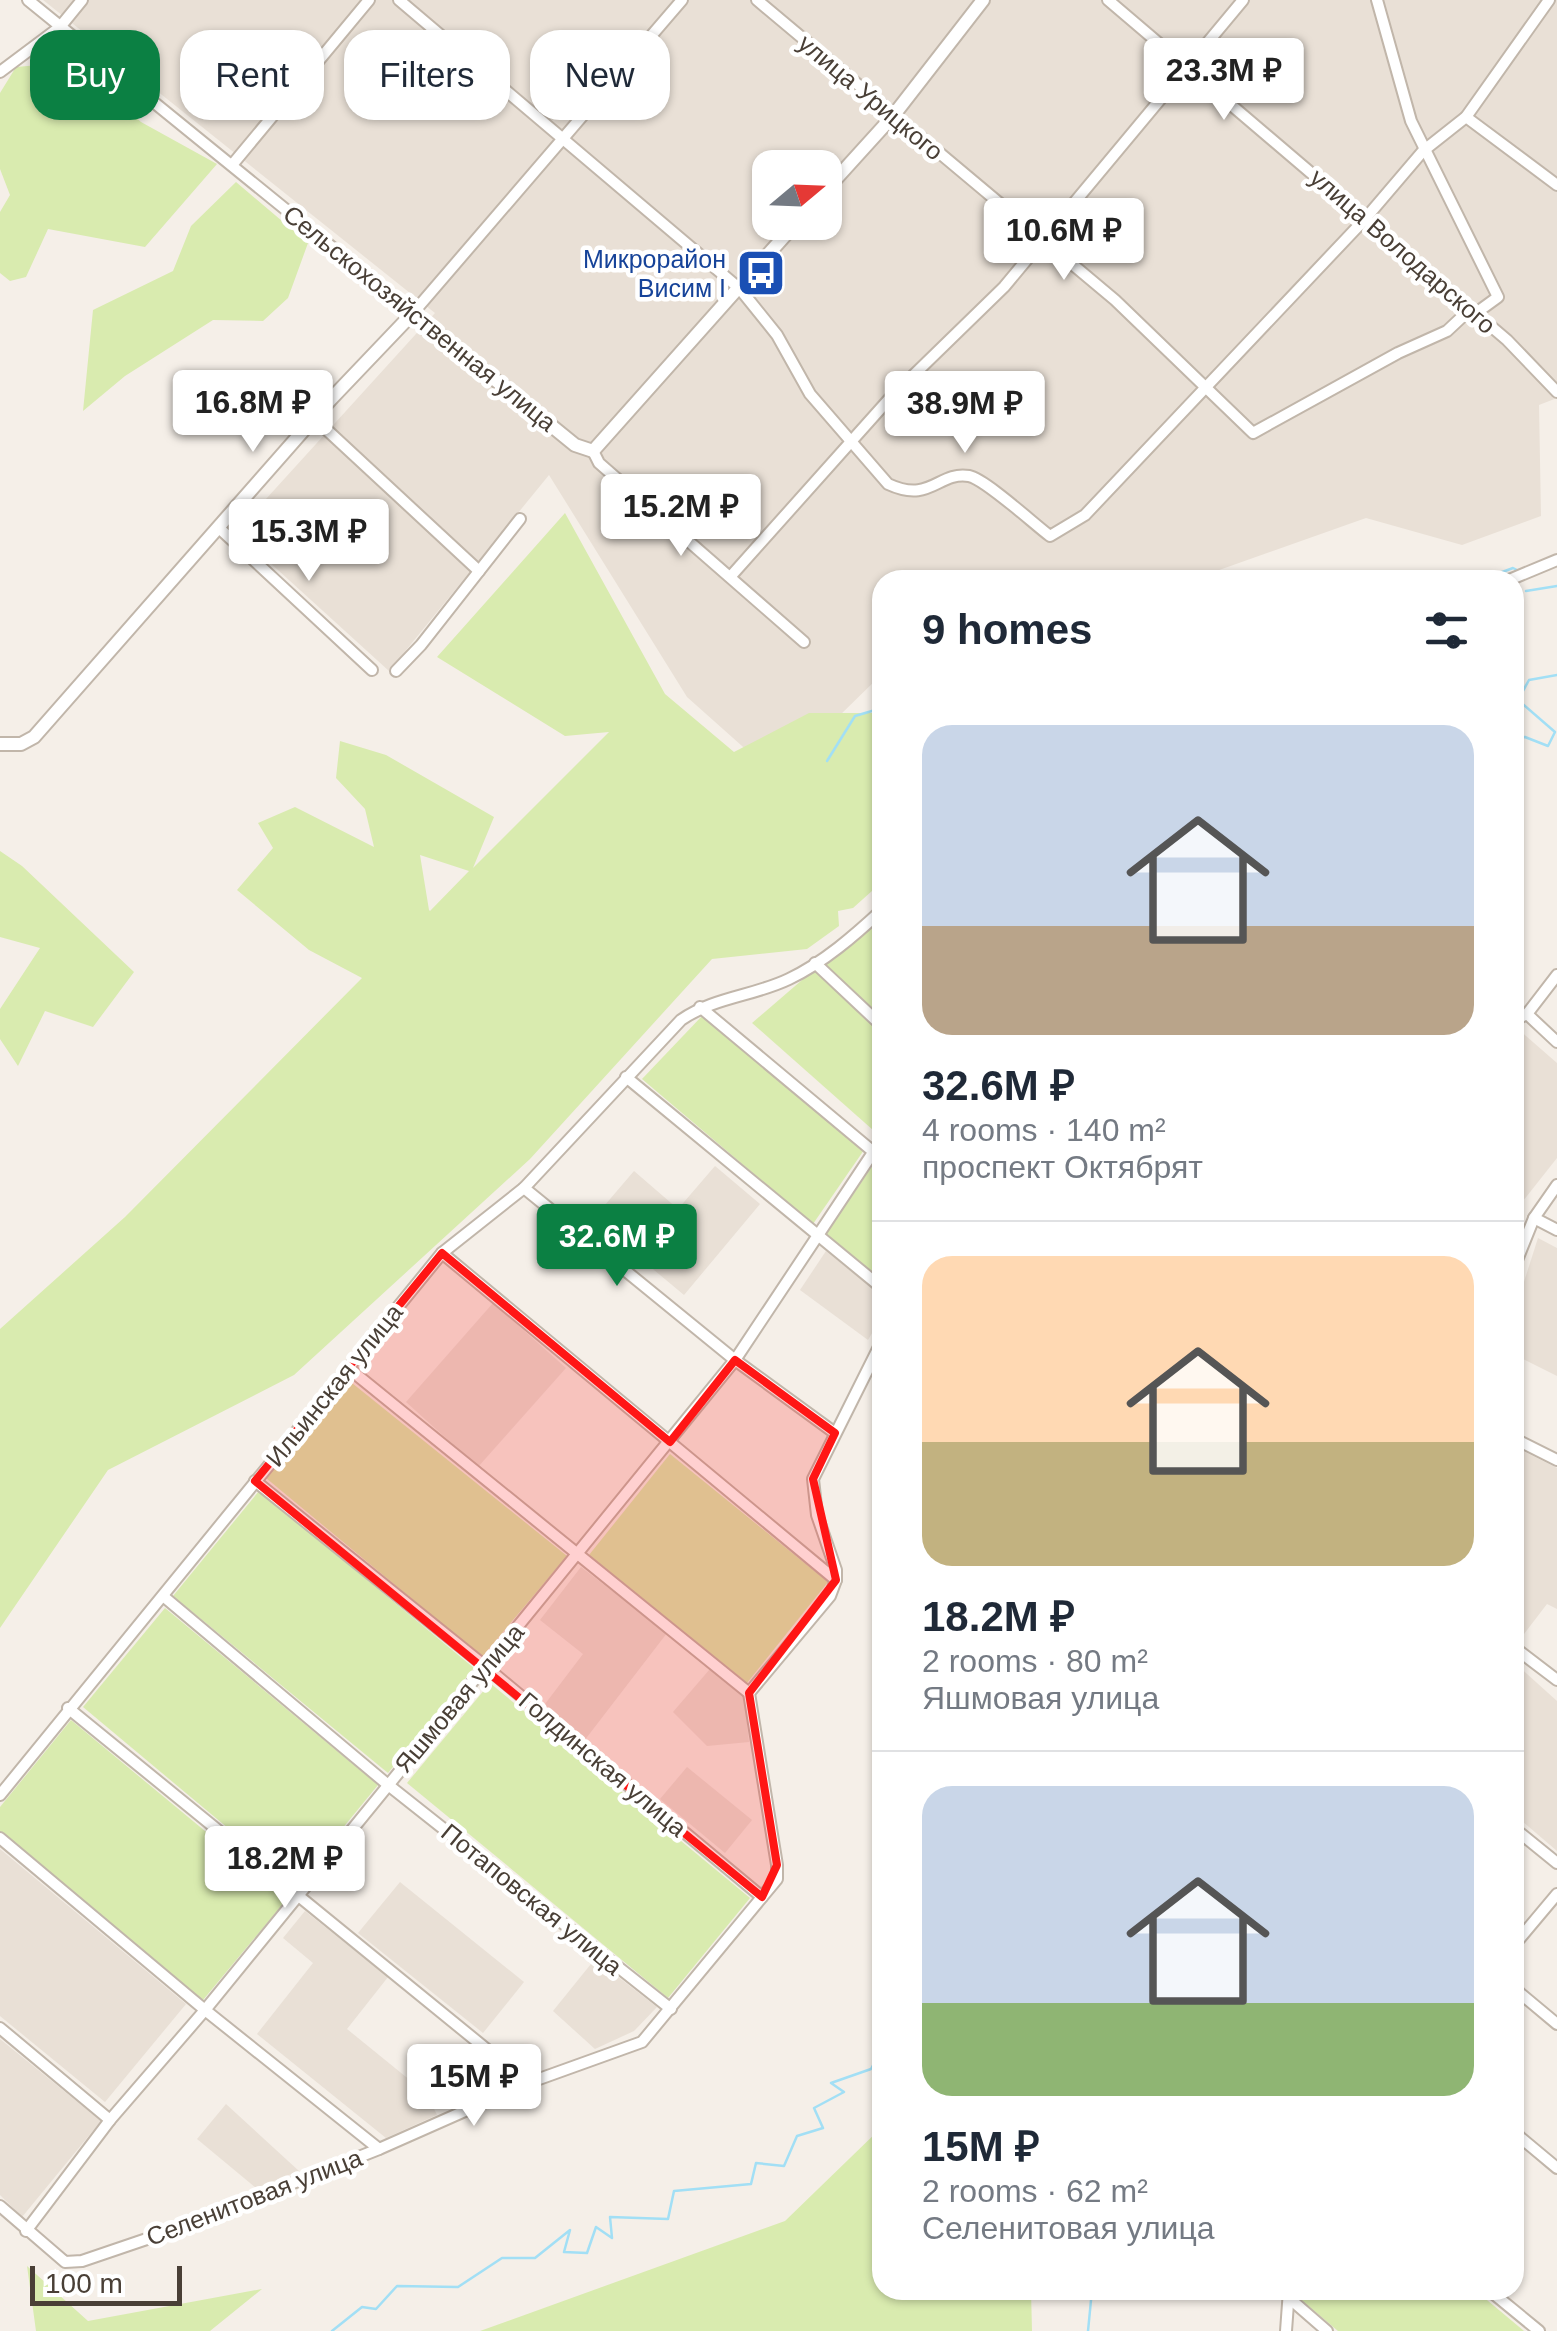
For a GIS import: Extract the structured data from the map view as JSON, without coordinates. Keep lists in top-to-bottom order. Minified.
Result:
{"streets":{"street":["улица Урицкого","улица Володарского","Сельскохозяйственная улица","Ильинская улица","Яшмовая улица","Голдинская улица","Потаповская улица","Селенитовая улица"]},"crossings":[["улица Урицкого","улица Володарского"],["Ильинская улица","Голдинская улица"],["Ильинская улица","Потаповская улица"],["Яшмовая улица","Голдинская улица"],["Яшмовая улица","Потаповская улица"],["Яшмовая улица","Селенитовая улица"],["Голдинская улица","Селенитовая улица"],["Потаповская улица","Селенитовая улица"]],"places":{"bus stop":["Микрорайон Висим I"]},"scale_bar":"100 m","north":"right","page":{"chip":["Buy","Rent","Filters","New"],"price":["23.3M ₽","10.6M ₽","16.8M ₽","38.9M ₽","15.2M ₽","15.3M ₽","32.6M ₽","18.2M ₽","15M ₽"],"heading":"9 homes","list":[{"name":"32.6M ₽","note":"4 rooms · 140 m² · проспект Октябрят"},{"name":"18.2M ₽","note":"2 rooms · 80 m² · Яшмовая улица"},{"name":"15M ₽","note":"2 rooms · 62 m² · Селенитовая улица"}],"scale":"100 m"}}
